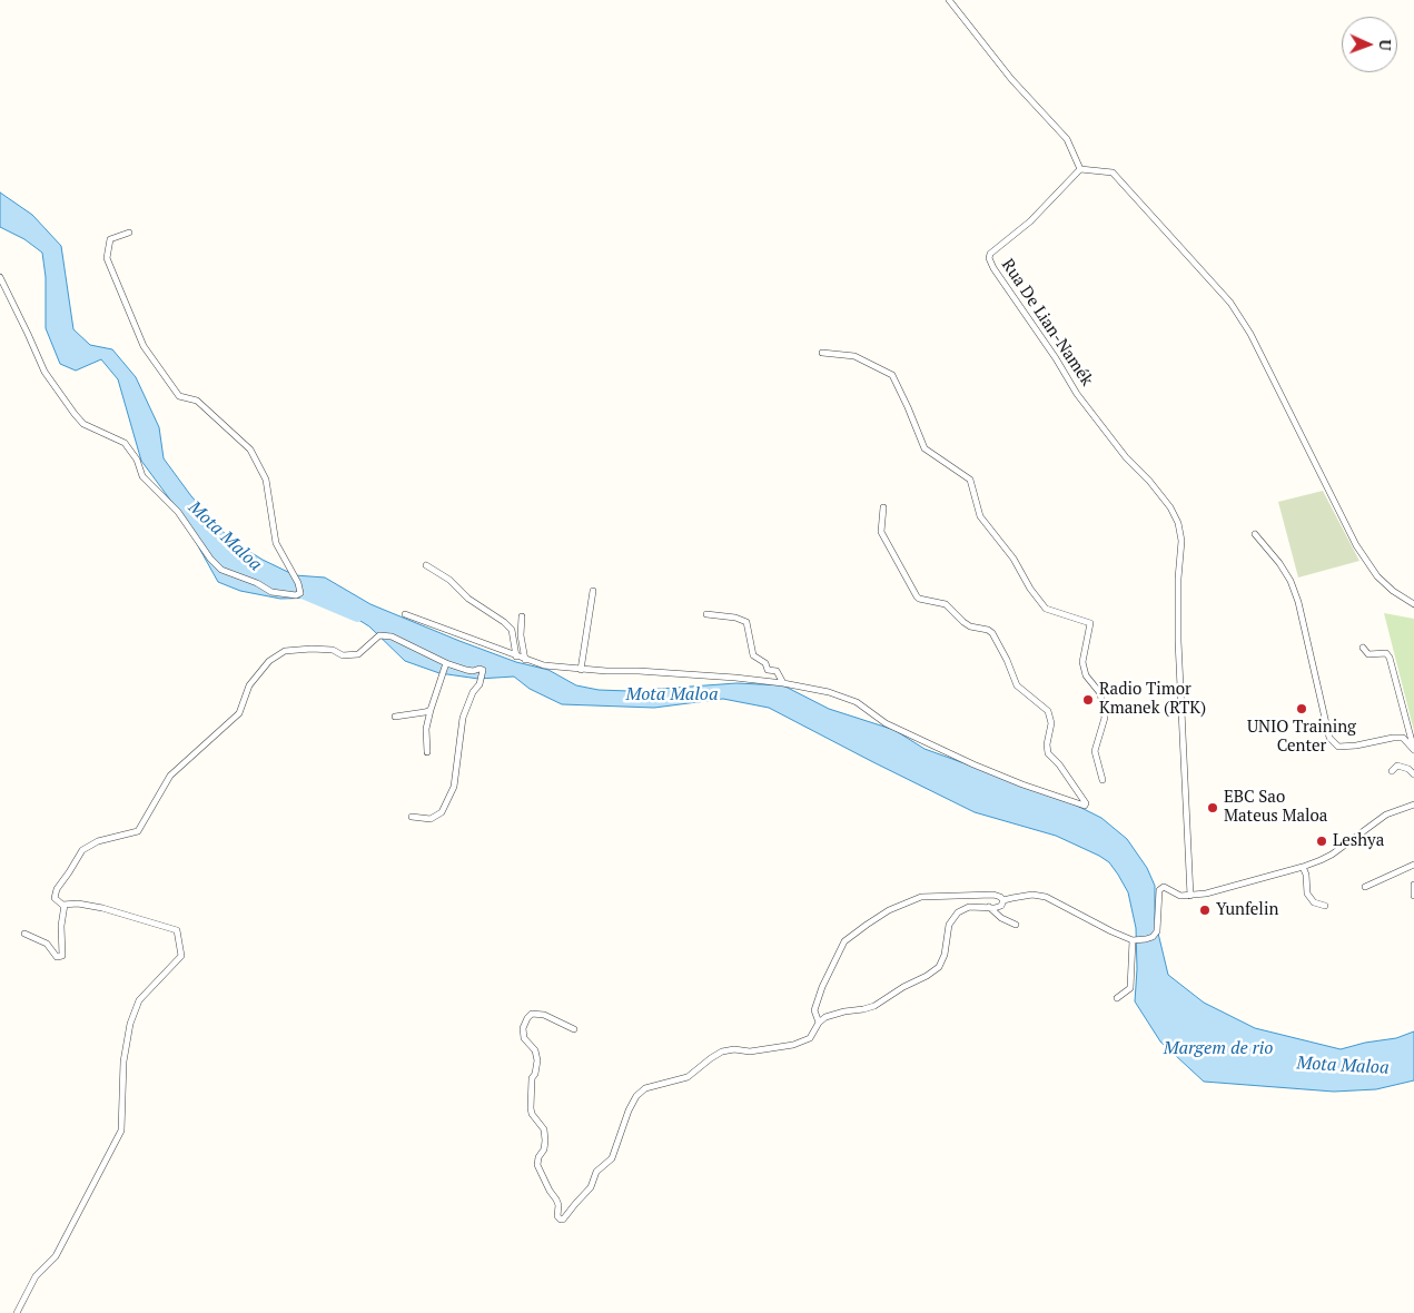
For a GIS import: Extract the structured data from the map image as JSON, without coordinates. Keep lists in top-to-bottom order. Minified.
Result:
{"streets":{"street":["Rua De Lian-Namék"]},"water":["Mota Maloa","Margem de rio"],"places":["Radio Timor Kmanek (RTK)","UNIO Training Center","EBC Sao Mateus Maloa","Leshya","Yunfelin"],"north":"right"}
